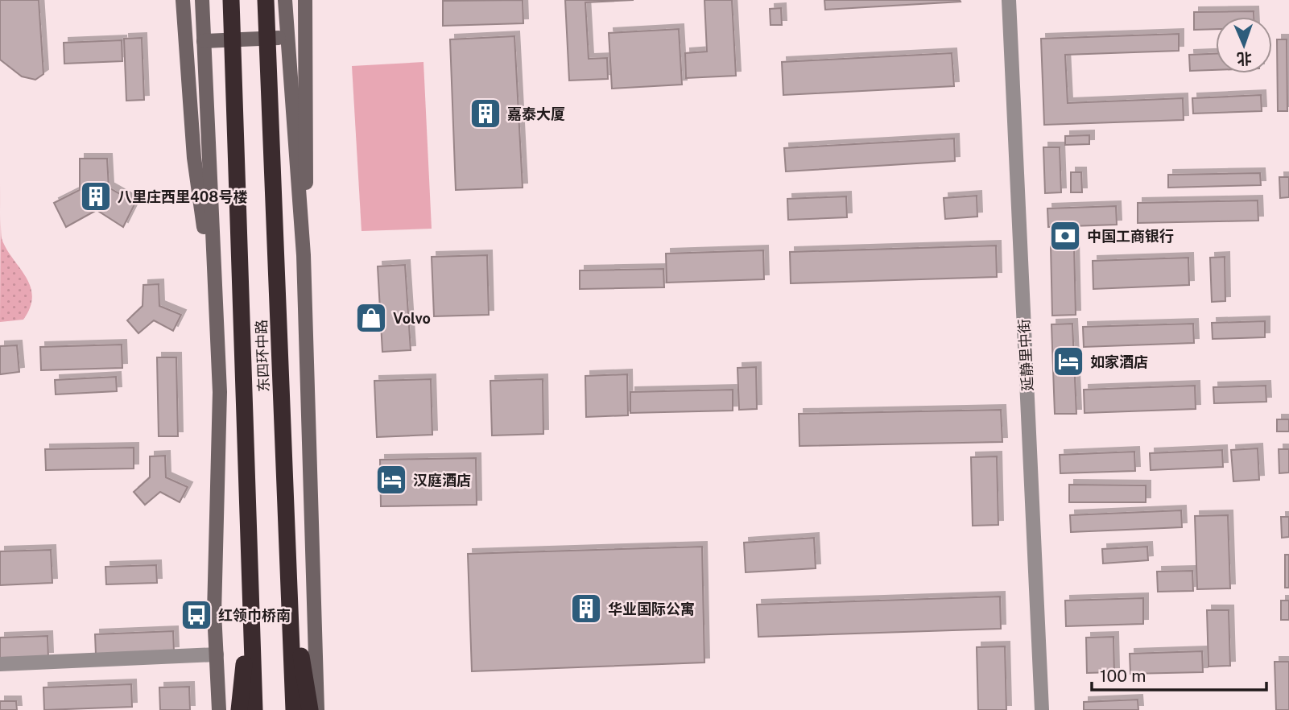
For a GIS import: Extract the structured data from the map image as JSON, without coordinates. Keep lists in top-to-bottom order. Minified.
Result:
{"streets":{"highway":["东四环中路"],"street":["延静里中街"]},"places":{"building":["嘉泰大厦","八里庄西里408号楼","华业国际公寓"],"bank":["中国工商银行"],"shop":["Volvo"],"hotel":["如家酒店","汉庭酒店"],"bus stop":["红领巾桥南"]},"scale_bar":"100 m","north":"bottom"}
